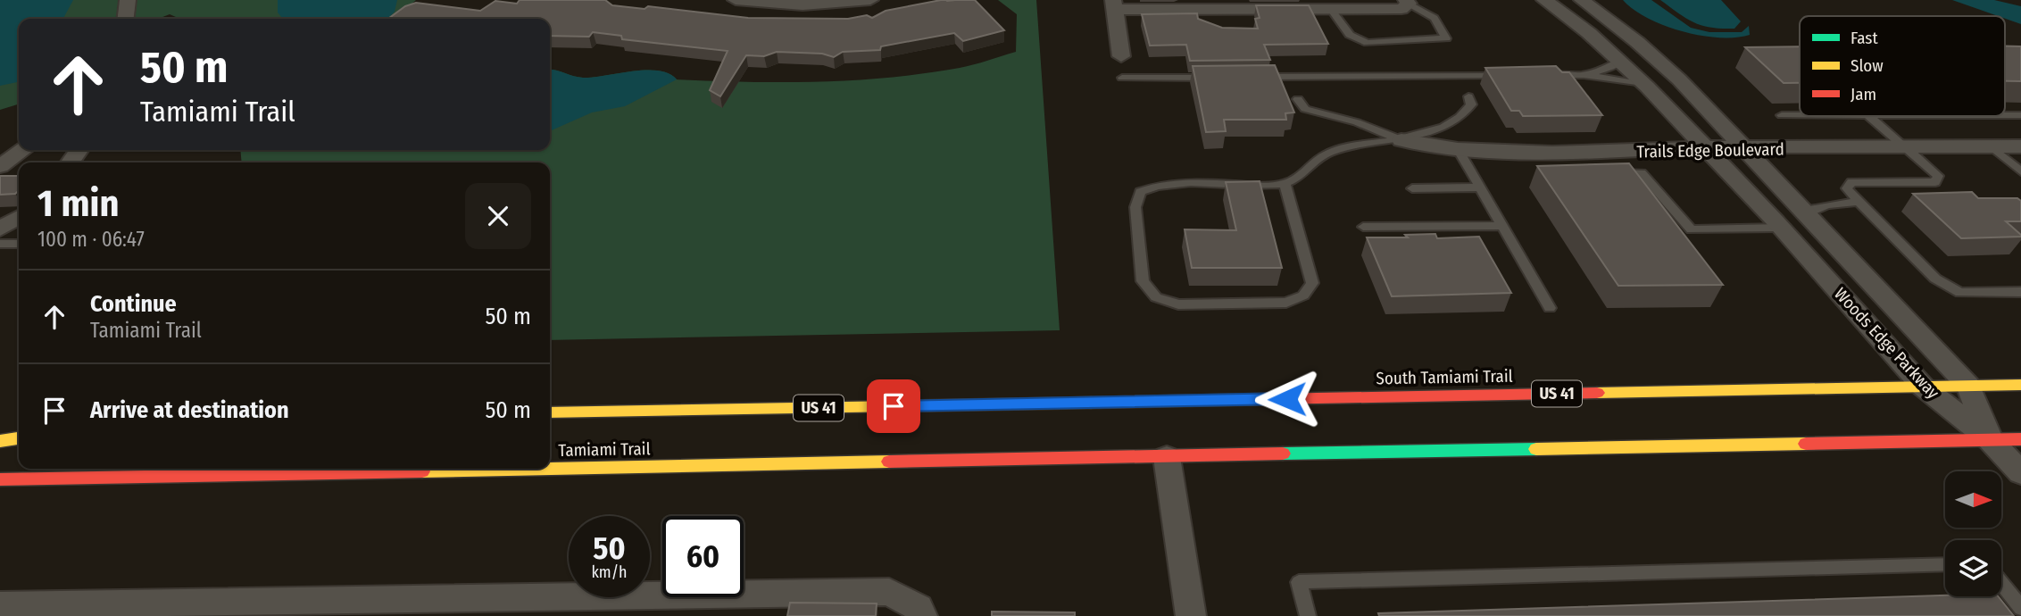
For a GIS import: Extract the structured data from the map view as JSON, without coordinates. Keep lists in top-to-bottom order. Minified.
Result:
{"streets":{"main road":["South Tamiami Trail","US 41","Tamiami Trail"],"street":["Trails Edge Boulevard","Woods Edge Parkway"]},"crossings":[["Trails Edge Boulevard","Woods Edge Parkway"],["Woods Edge Parkway","South Tamiami Trail"]],"legend":["Fast","Slow","Jam"],"north":"right","page":{"turn":["50 m","Tamiami Trail"],"heading":["1 min","100 m · 06:47"],"list":[{"name":"Continue","note":"Tamiami Trail","value":"50 m"},{"name":"Arrive at destination","value":"50 m"}],"speed":"50 km/h","limit":"60"}}
